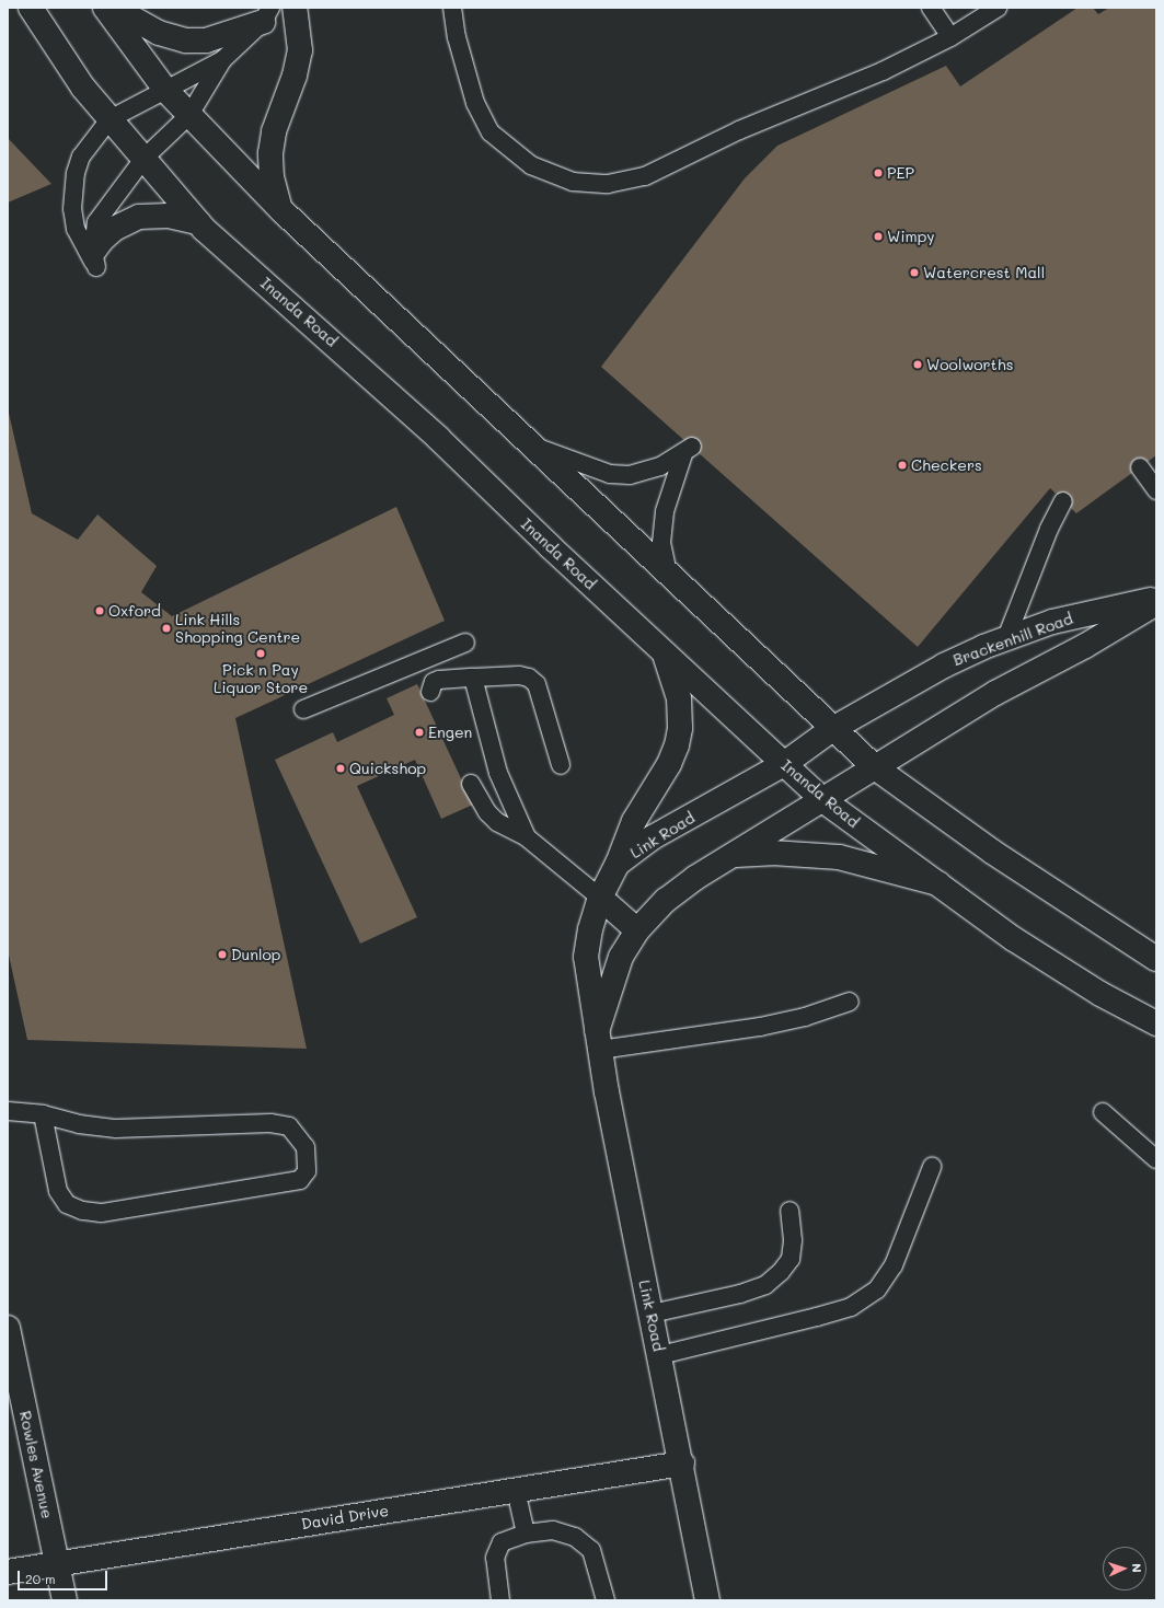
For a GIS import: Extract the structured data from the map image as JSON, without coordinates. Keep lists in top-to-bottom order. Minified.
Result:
{"streets":{"main road":["Inanda Road","Brackenhill Road","Link Road","Rowles Avenue","David Drive"]},"crossings":[["Inanda Road","Link Road"],["Brackenhill Road","Link Road"],["Link Road","David Drive"],["Rowles Avenue","David Drive"]],"places":["PEP","Wimpy","Watercrest Mall","Woolworths","Checkers","Oxford","Link Hills Shopping Centre","Pick n Pay Liquor Store","Engen","Quickshop","Dunlop"],"scale_bar":"20 m","north":"right"}
